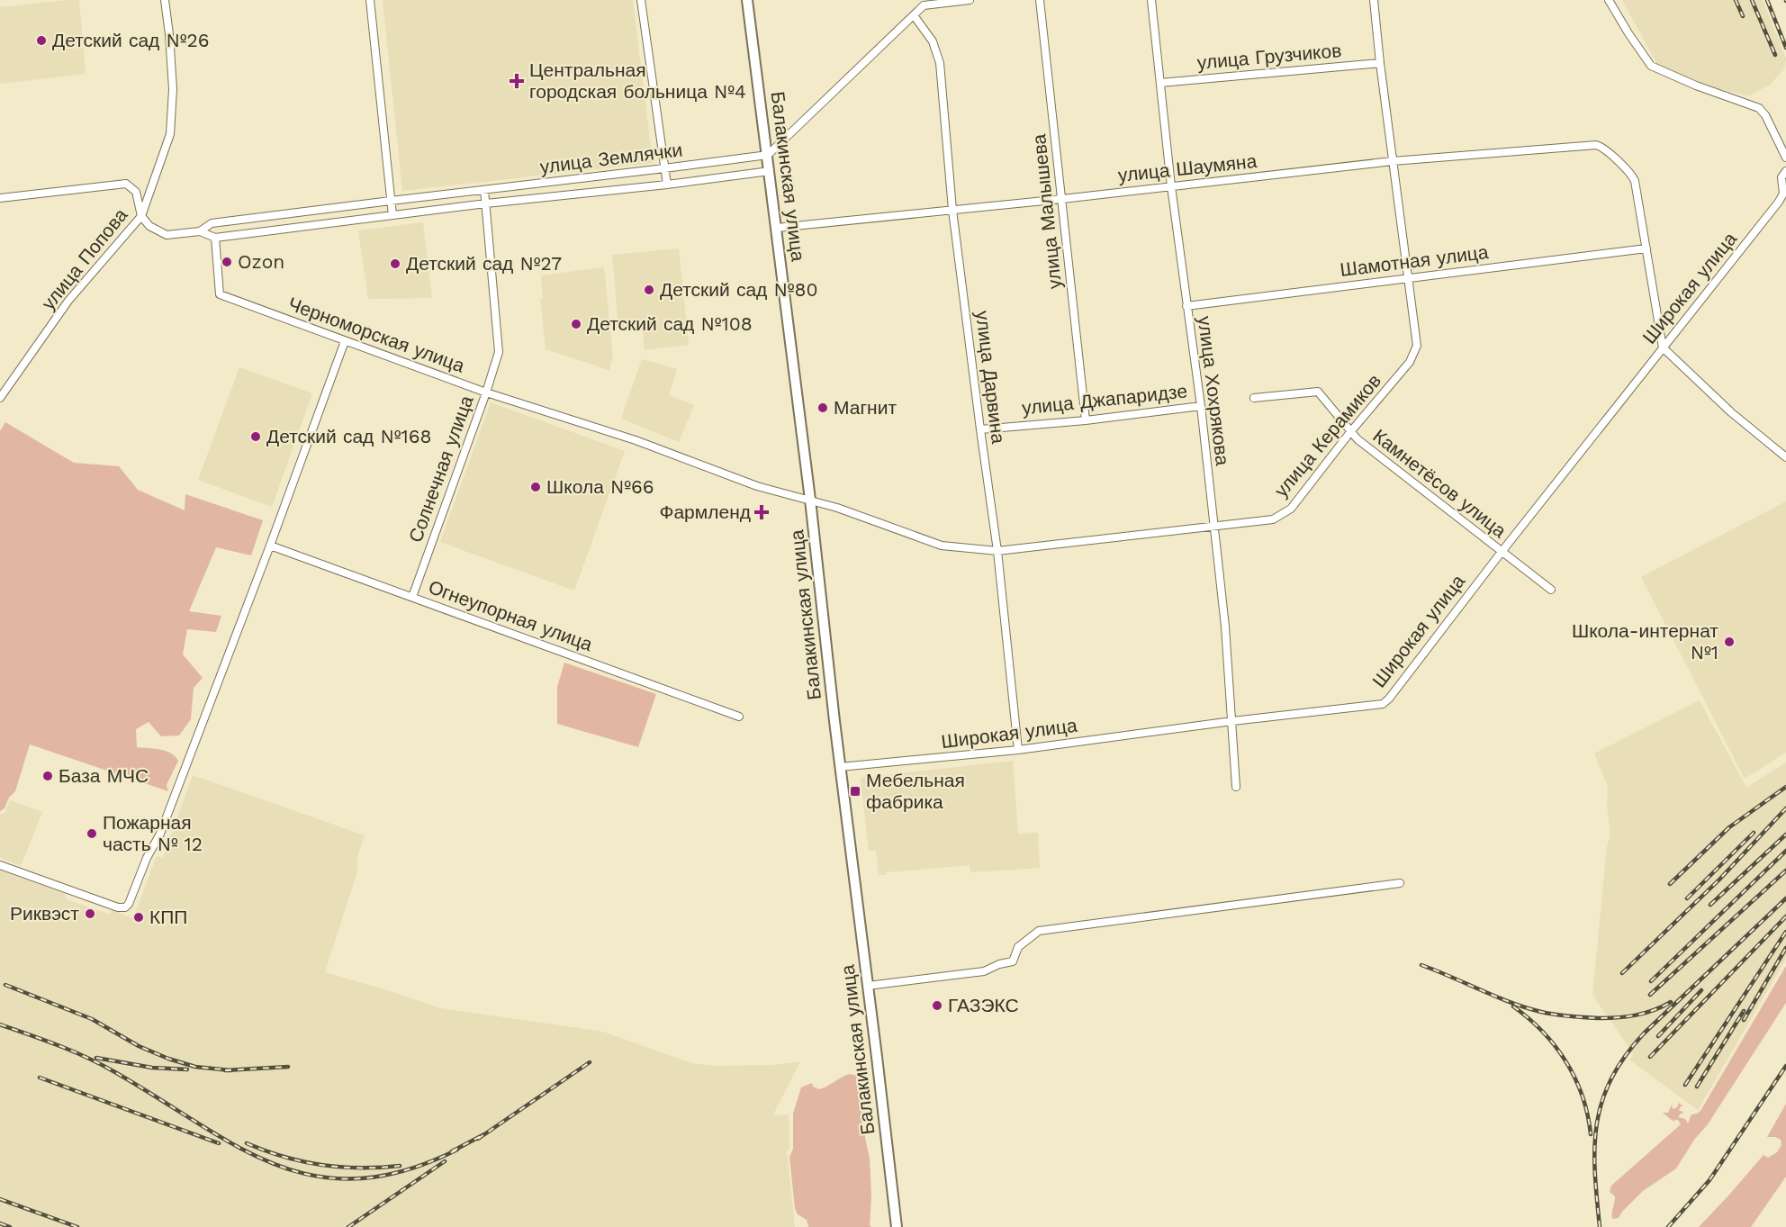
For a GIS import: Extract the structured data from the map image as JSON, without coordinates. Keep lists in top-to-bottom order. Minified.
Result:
{"streets":{"main road":["Балакинская улица"],"street":["улица Грузчиков","улица Землячки","улица Шаумяна","улица Малышева","улица Попова","Шамотная улица","Широкая улица","Черноморская улица","улица Дарвина","улица Хохрякова","улица Джапаридзе","улица Керамиков","Солнечная улица","Камнетёсов улица","Огнеупорная улица"]},"crossings":[["улица Грузчиков","улица Хохрякова"],["улица Грузчиков","улица Керамиков"],["улица Землячки","Балакинская улица"],["улица Землячки","Черноморская улица"],["улица Землячки","Солнечная улица"],["улица Шаумяна","Балакинская улица"],["улица Шаумяна","улица Малышева"],["улица Шаумяна","Шамотная улица"],["улица Шаумяна","улица Дарвина"],["улица Шаумяна","улица Хохрякова"],["улица Шаумяна","улица Керамиков"],["Балакинская улица","Широкая улица"],["Балакинская улица","Черноморская улица"],["Балакинская улица","улица Керамиков"],["улица Малышева","улица Джапаридзе"],["Шамотная улица","улица Хохрякова"],["Шамотная улица","улица Керамиков"],["Широкая улица","улица Дарвина"],["Широкая улица","улица Хохрякова"],["Широкая улица","Камнетёсов улица"],["Черноморская улица","улица Керамиков"],["Черноморская улица","Солнечная улица"],["улица Дарвина","улица Джапаридзе"],["улица Дарвина","улица Керамиков"],["улица Хохрякова","улица Джапаридзе"],["улица Хохрякова","улица Керамиков"],["улица Керамиков","Камнетёсов улица"],["Солнечная улица","Огнеупорная улица"]],"places":{"other":["Детский сад №26","Ozon","Детский сад №27","Детский сад №80","Детский сад №108","Магнит","Детский сад №168","Школа №66","Школа-интернат №1","База МЧС","Пожарная часть № 12","Риквэст","КПП","ГАЗЭКС"],"health":["Центральная городская больница №4","Фармленд"],"transit":["Мебельная фабрика"]}}
